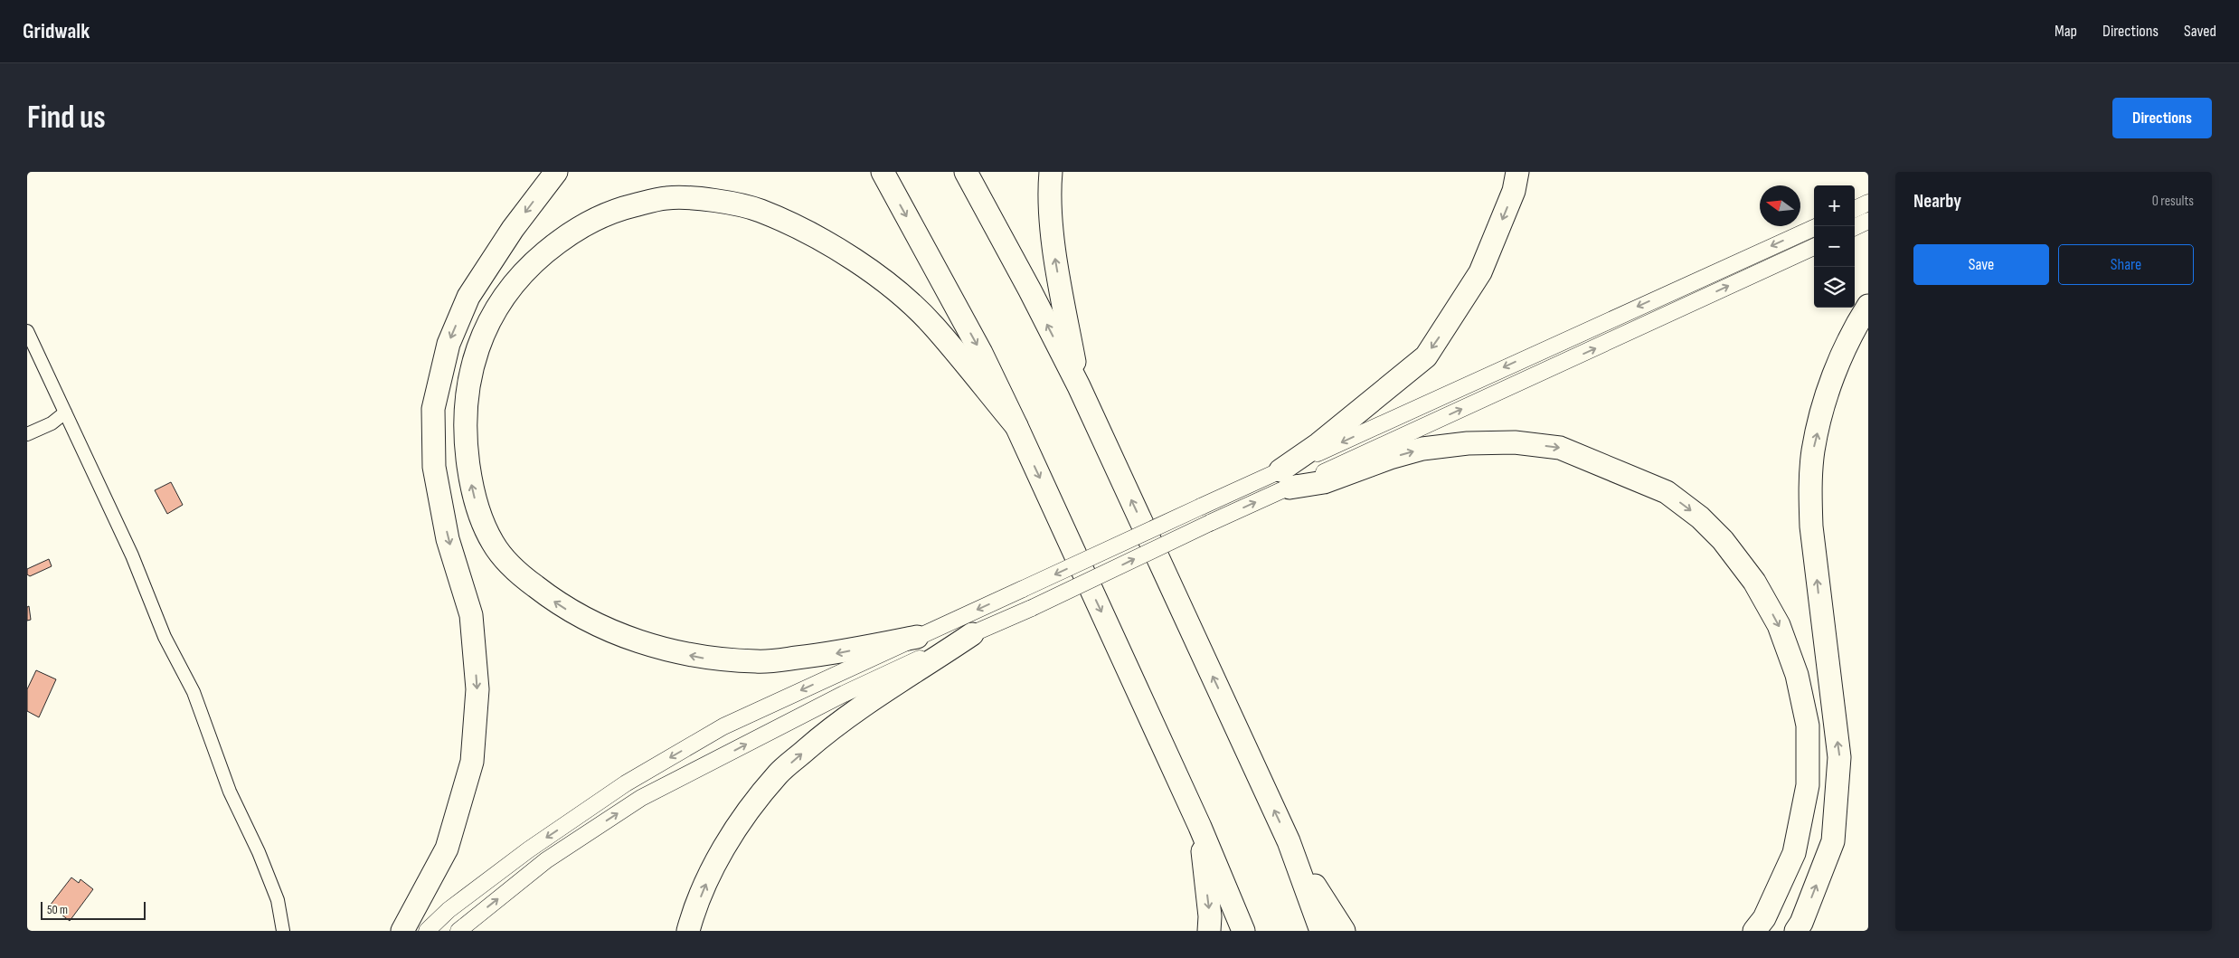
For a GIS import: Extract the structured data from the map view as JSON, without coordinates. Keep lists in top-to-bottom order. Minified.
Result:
{"scale_bar":"50 m","north":"left","page":{"header":"Gridwalk","nav":["Map","Directions","Saved"],"buttons":["Directions",["Save","Share"]],"title":"Find us","heading":["Nearby","0 results"],"map_buttons":["+","−"],"scale":"50 m"}}
